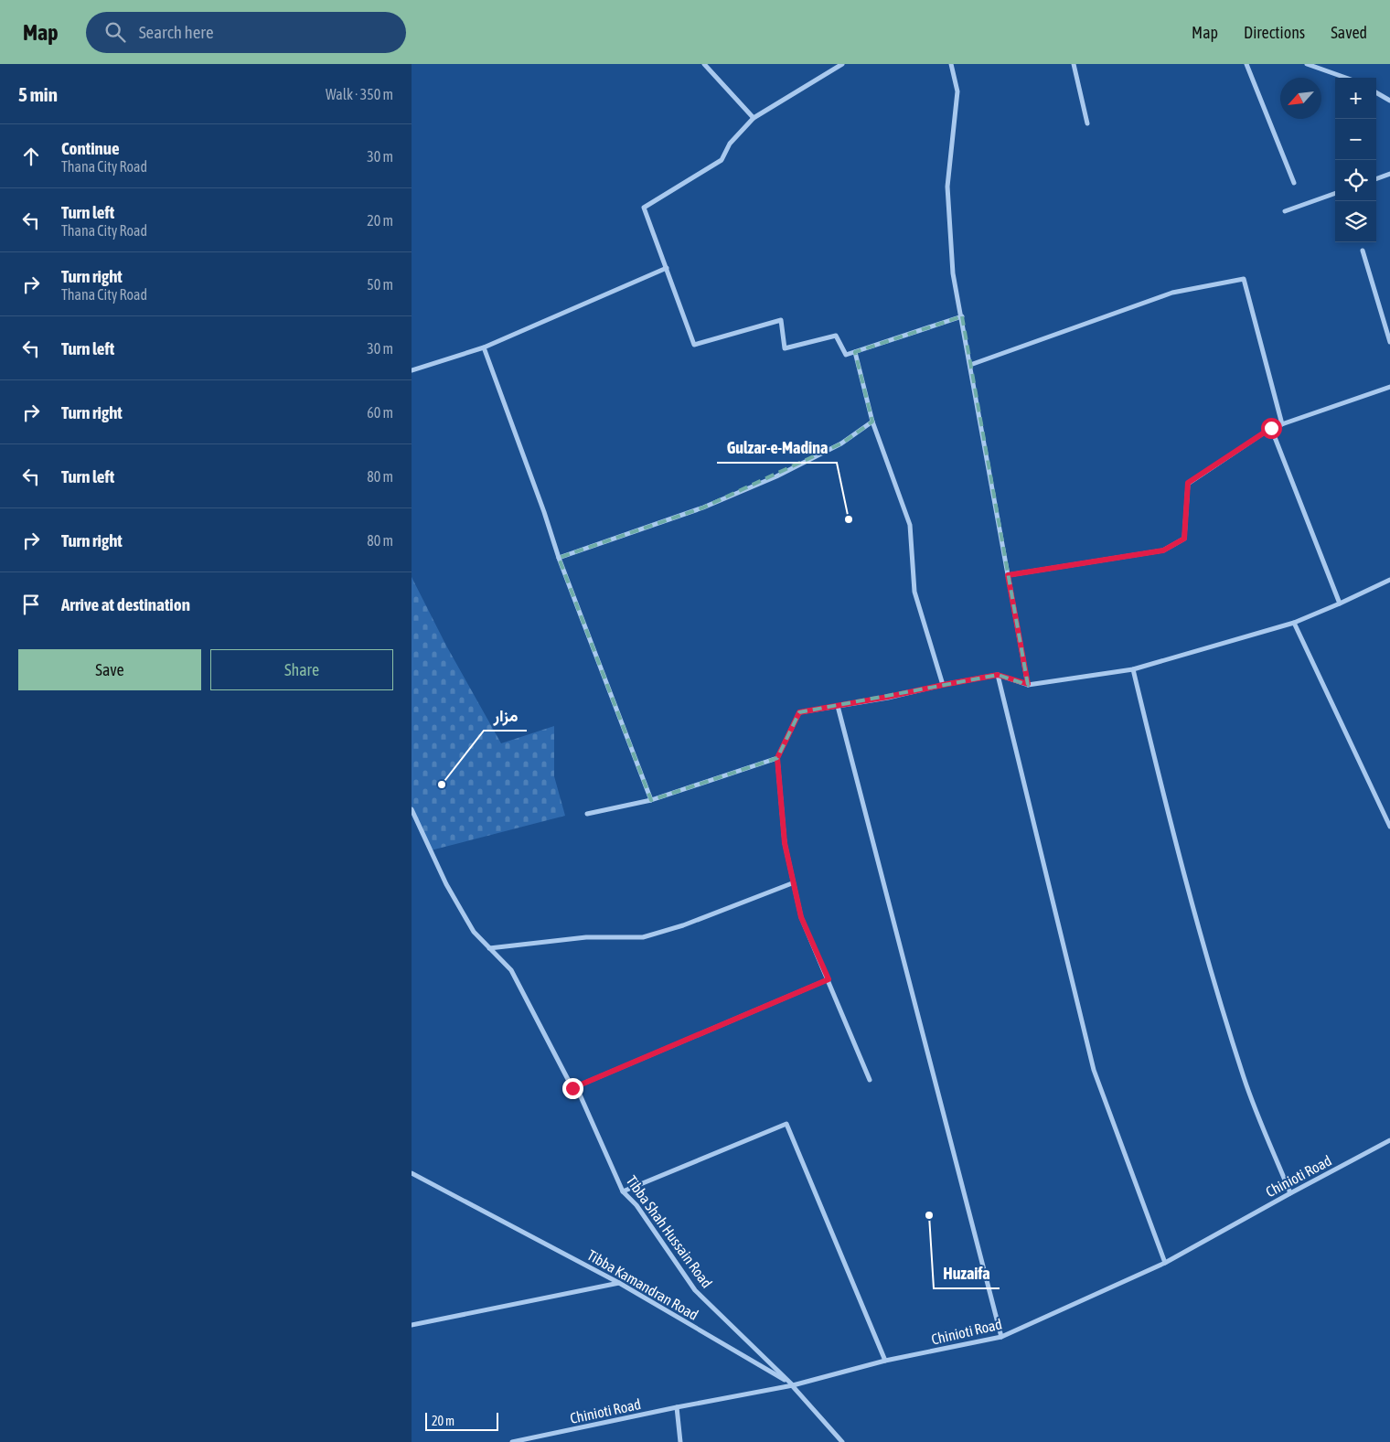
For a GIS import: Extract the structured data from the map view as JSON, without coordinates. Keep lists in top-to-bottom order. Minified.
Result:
{"streets":{"street":["Chinioti Road","Tibba Shah Hussain Road","Tibba Kamandran Road"]},"crossings":[["Chinioti Road","Tibba Shah Hussain Road"],["Chinioti Road","Tibba Kamandran Road"],["Tibba Shah Hussain Road","Tibba Kamandran Road"]],"places":["Gulzar-e-Madina","مزار","Huzaifa"],"scale_bar":"20 m","north":"bottom left","page":{"header":"Map","search":"Search here","nav":["Map","Directions","Saved"],"heading":["5 min","Walk · 350 m"],"map_buttons":["+","−"],"list":[["Continue","Thana City Road","30 m"],["Turn left","Thana City Road","20 m"],["Turn right","Thana City Road","50 m"],["Turn left","30 m"],["Turn right","60 m"],["Turn left","80 m"],["Turn right","80 m"],"Arrive at destination"],"buttons":["Save","Share"],"scale":"20 m"}}
